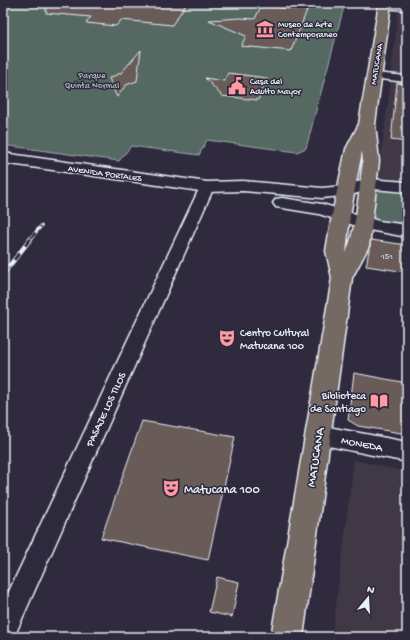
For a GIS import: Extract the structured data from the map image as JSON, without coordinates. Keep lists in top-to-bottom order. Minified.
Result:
{"streets":{"main road":["MATUCANA","AVENIDA PORTALES"],"street":["PASAJE LOS TILOS","MONEDA"]},"crossings":[["MATUCANA","AVENIDA PORTALES"],["MATUCANA","MONEDA"],["AVENIDA PORTALES","PASAJE LOS TILOS"]],"parks":["Parque Quinta Normal"],"places":{"museum":["Museo de Arte Contemporaneo"],"public building":["Casa del Adulto Mayor"],"theatre":["Centro Cultural Matucana 100","Matucana 100"],"library":["Biblioteca de Santiago"]},"house_numbers":["151"],"north":"top"}
